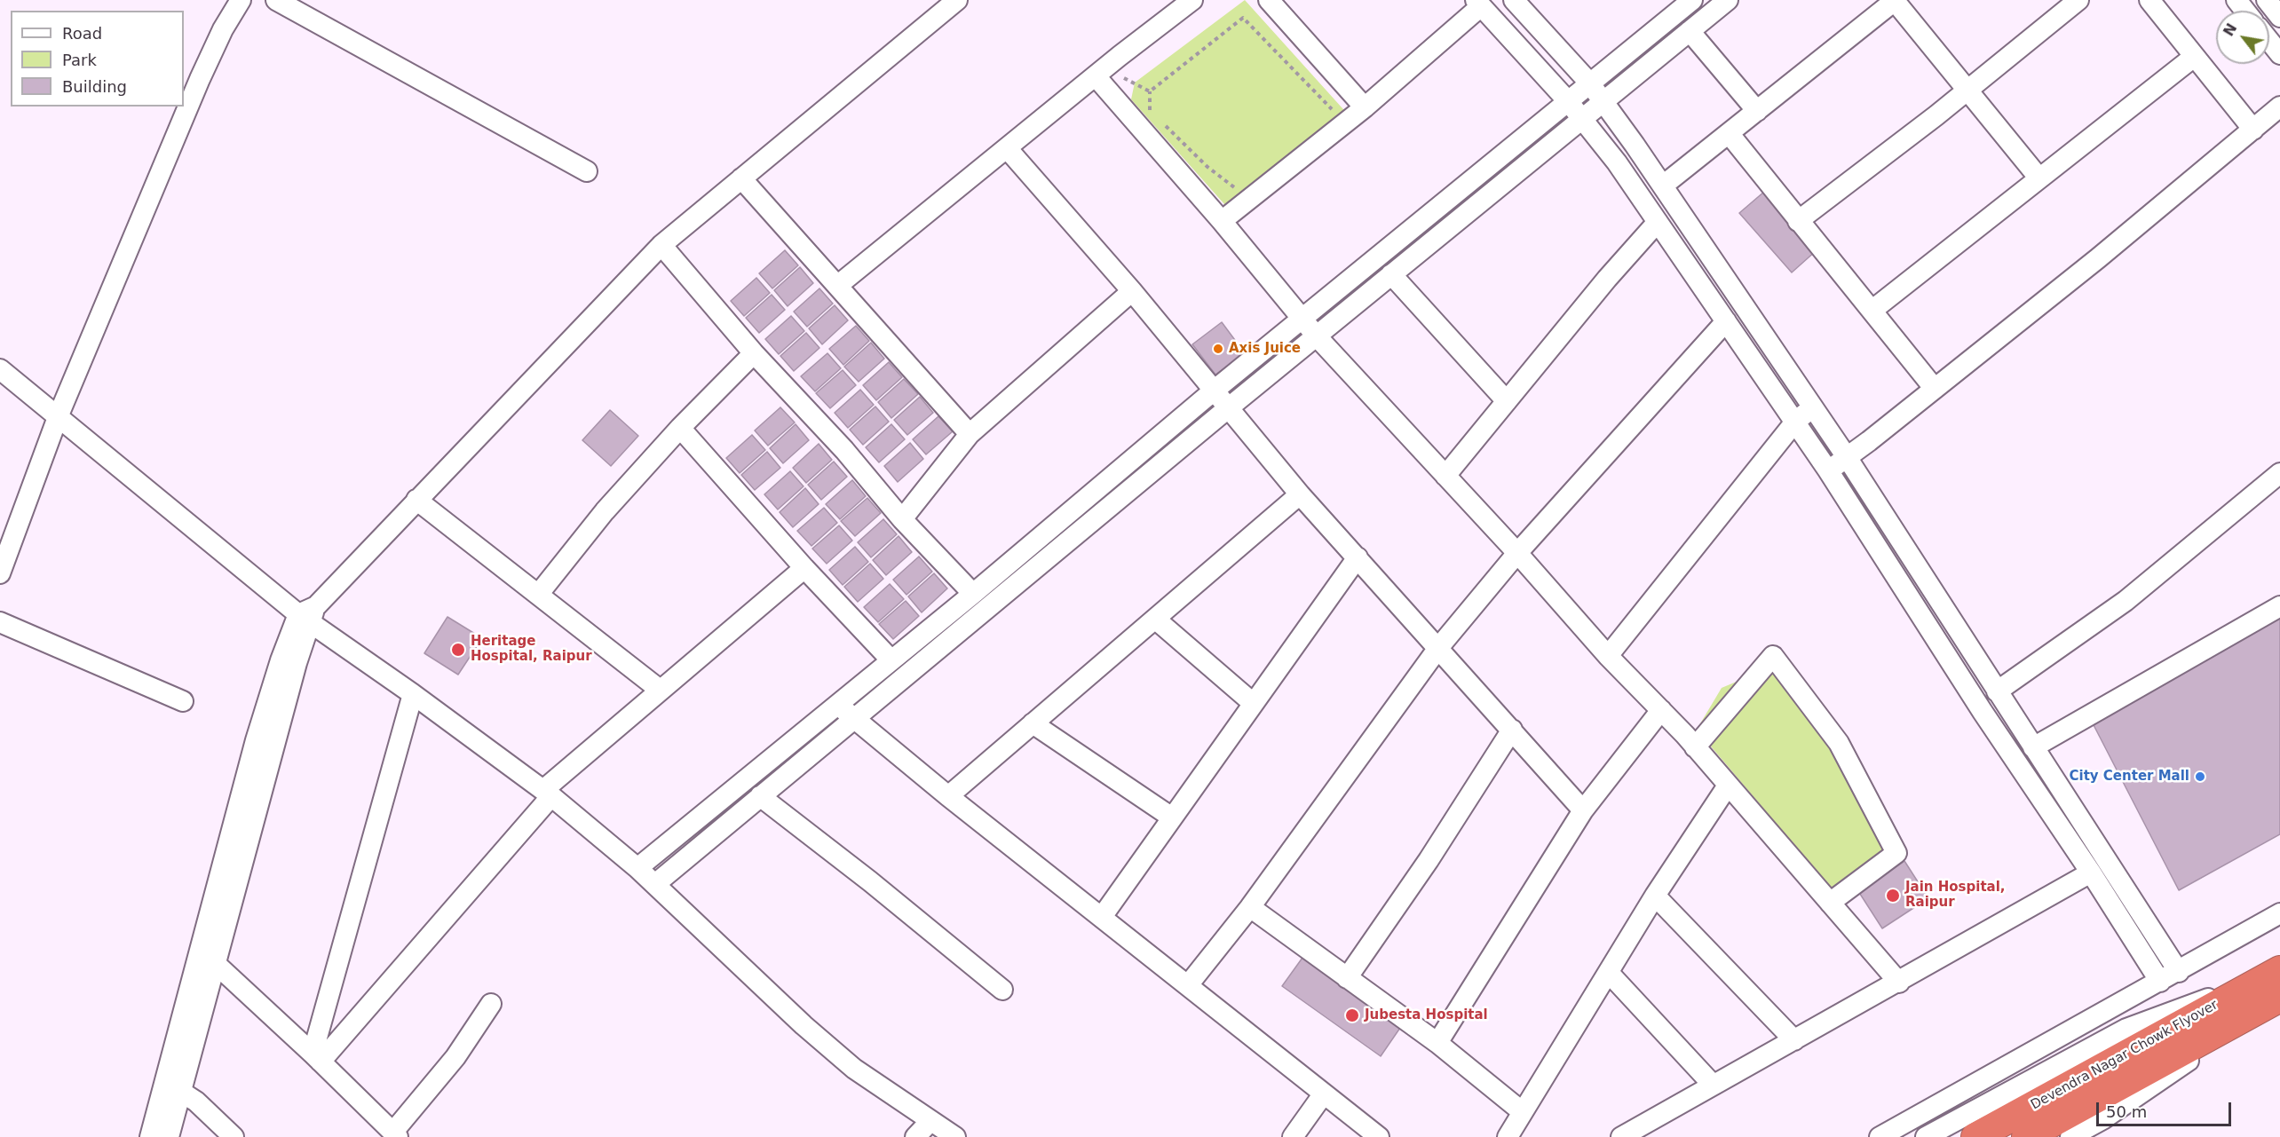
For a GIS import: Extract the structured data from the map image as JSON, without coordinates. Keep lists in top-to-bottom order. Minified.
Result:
{"streets":{"highway":["Devendra Nagar Chowk Flyover"]},"places":["Axis Juice","Heritage Hospital, Raipur","City Center Mall","Jain Hospital, Raipur","Jubesta Hospital"],"legend":["Road","Park","Building"],"scale_bar":"50 m","north":"top left"}
